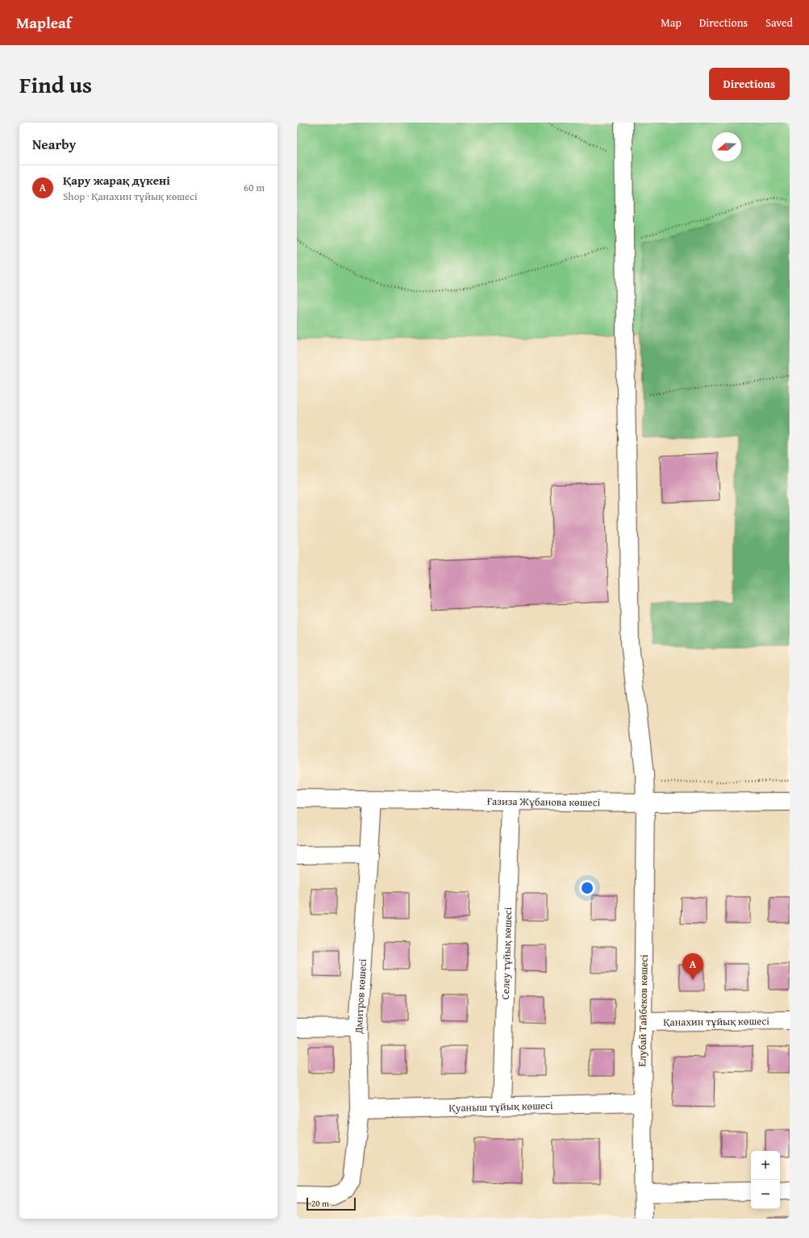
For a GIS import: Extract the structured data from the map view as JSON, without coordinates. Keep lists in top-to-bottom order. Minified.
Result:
{"streets":{"street":["Ғазиза Жұбанова көшесі","Селеу тұйық көшесі","Дмитров көшесі","Елубай Тайбеков көшесі","Қанахин тұйық көшесі","Қуаныш тұйық көшесі"]},"crossings":[["Ғазиза Жұбанова көшесі","Селеу тұйық көшесі"],["Ғазиза Жұбанова көшесі","Дмитров көшесі"],["Ғазиза Жұбанова көшесі","Елубай Тайбеков көшесі"],["Селеу тұйық көшесі","Қуаныш тұйық көшесі"],["Дмитров көшесі","Қуаныш тұйық көшесі"],["Елубай Тайбеков көшесі","Қанахин тұйық көшесі"],["Елубай Тайбеков көшесі","Қуаныш тұйық көшесі"]],"scale_bar":"20 m","north":"left","page":{"header":"Mapleaf","nav":["Map","Directions","Saved"],"title":"Find us","buttons":"Directions","heading":"Nearby","list":[{"mark":"A","name":"Қару жарақ дүкені","note":"Shop · Қанахин тұйық көшесі","value":"60 m"}],"pins":"A","map_buttons":["+","−"],"scale":"20 m"}}
